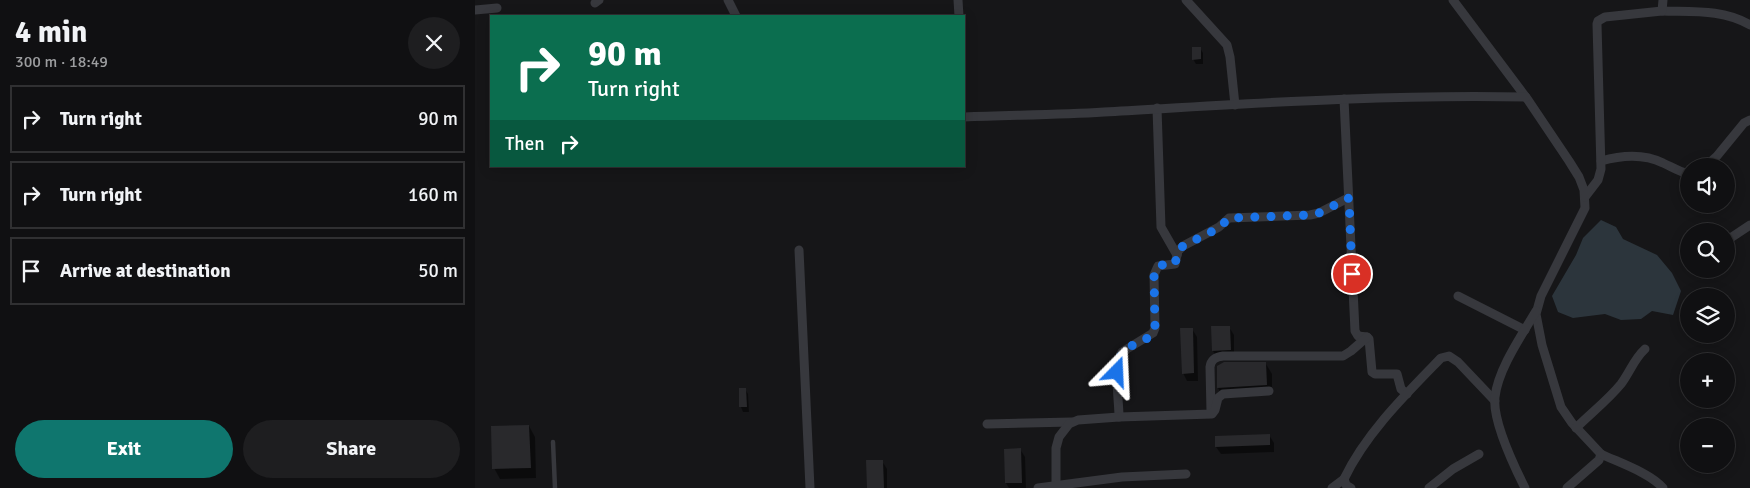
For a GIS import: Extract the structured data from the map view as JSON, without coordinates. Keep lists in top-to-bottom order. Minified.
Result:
{"page":{"heading":["4 min","300 m · 18:49"],"turn":["90 m","Turn right"],"list":[{"name":"Turn right","value":"90 m"},{"name":"Turn right","value":"160 m"},{"name":"Arrive at destination","value":"50 m"}],"then":"Then","map_buttons":["+","−"],"buttons":["Exit","Share"]}}
